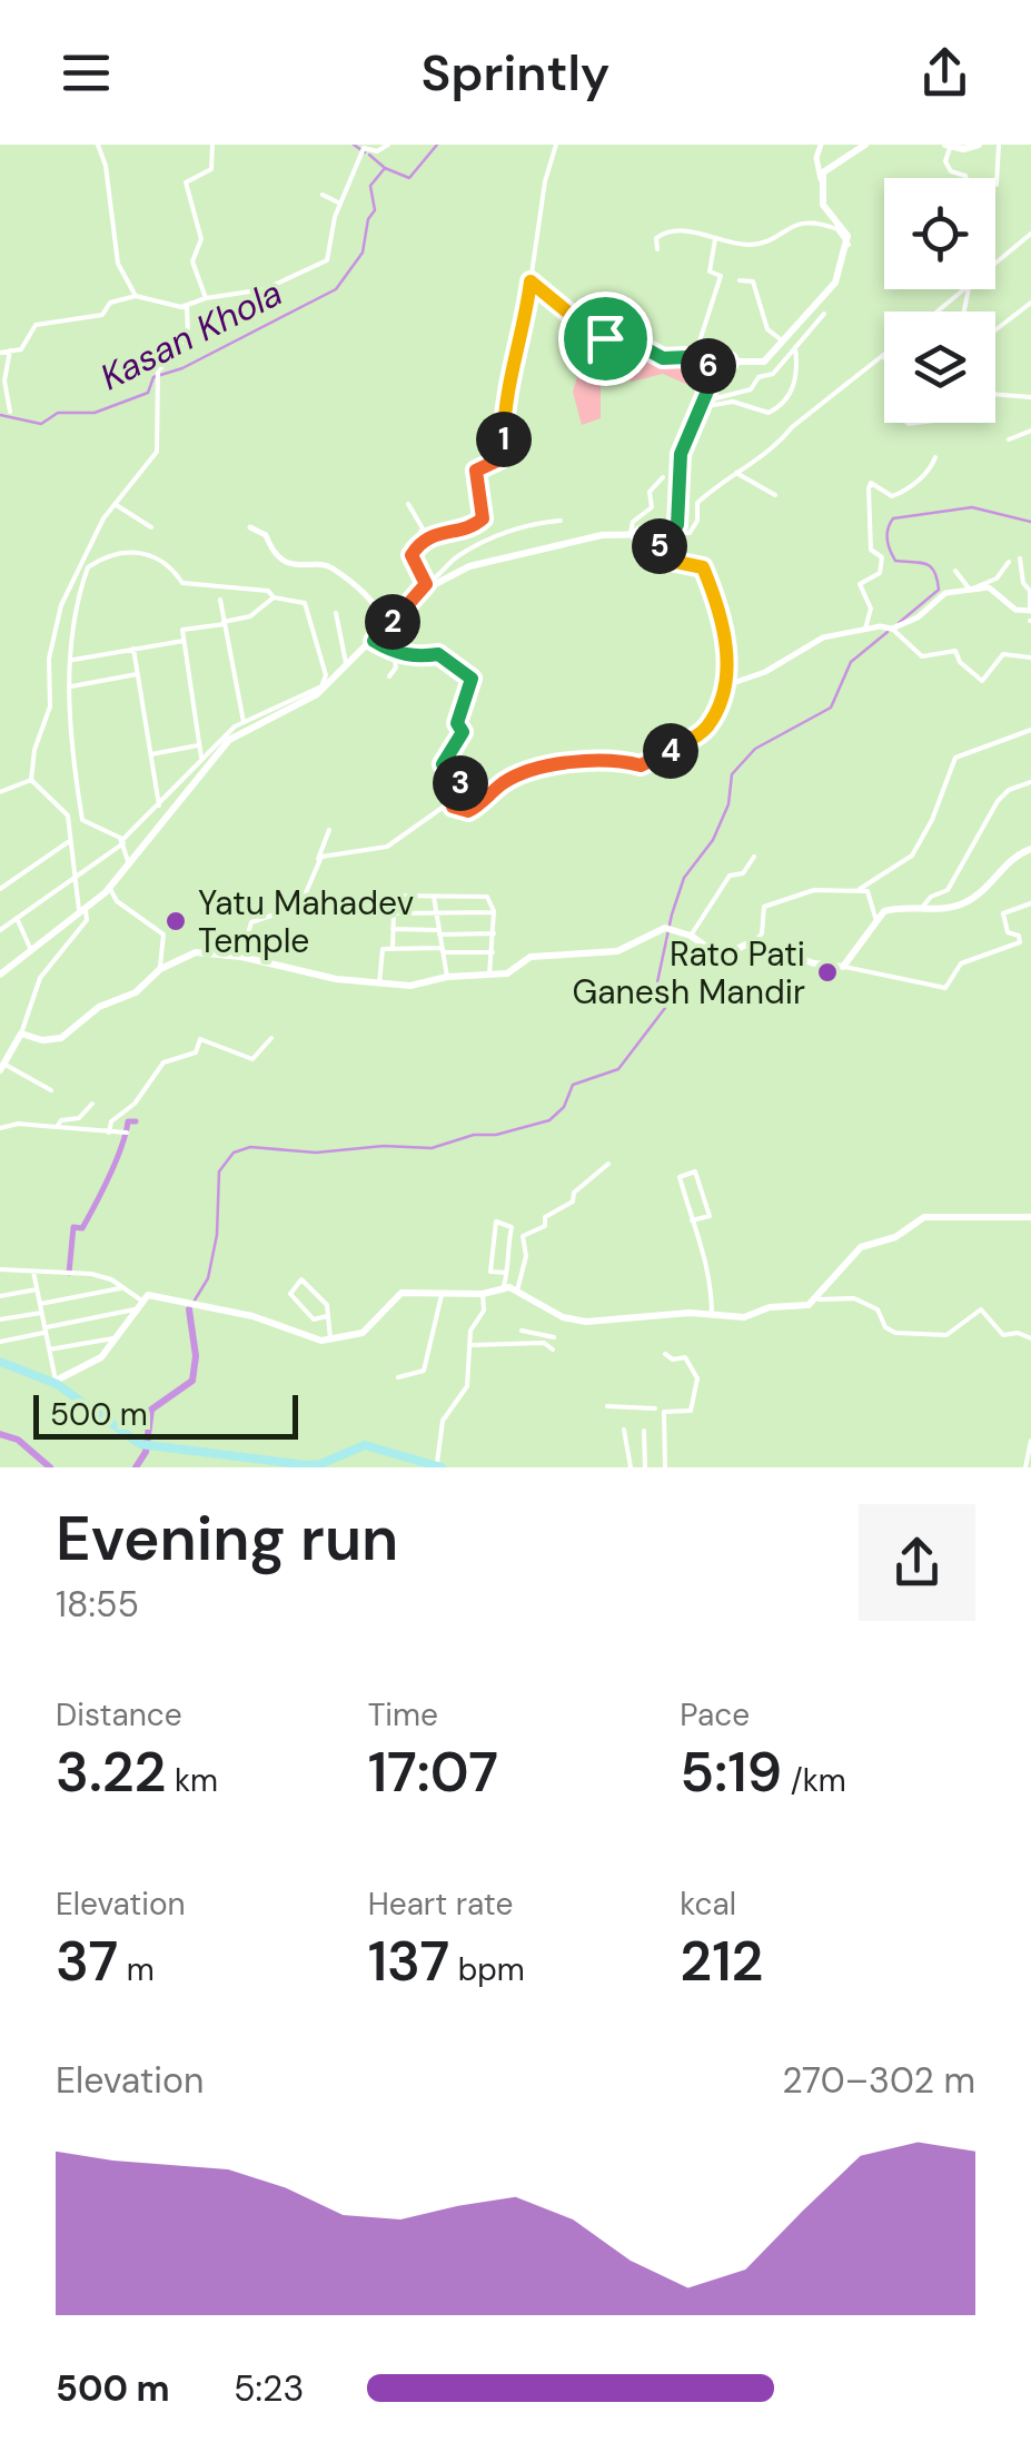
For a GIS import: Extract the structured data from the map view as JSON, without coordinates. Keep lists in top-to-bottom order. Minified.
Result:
{"water":["Kasan Khola"],"places":["Yatu Mahadev Temple","Rato Pati Ganesh Mandir"],"scale_bar":"500 m","page":{"header":"Sprintly","pins":["6","1","5","2","4","3"],"scale":"500 m","heading":["Evening run","18:55"],"stats":[["Distance","3.22 km"],["Time","17:07"],["Pace","5:19 /km"],["Elevation","37 m"],["Heart rate","137 bpm"],["kcal","212"]],"chart":["Elevation","270–302 m"],"list":[{"name":"500 m","note":"5:23"}]}}
